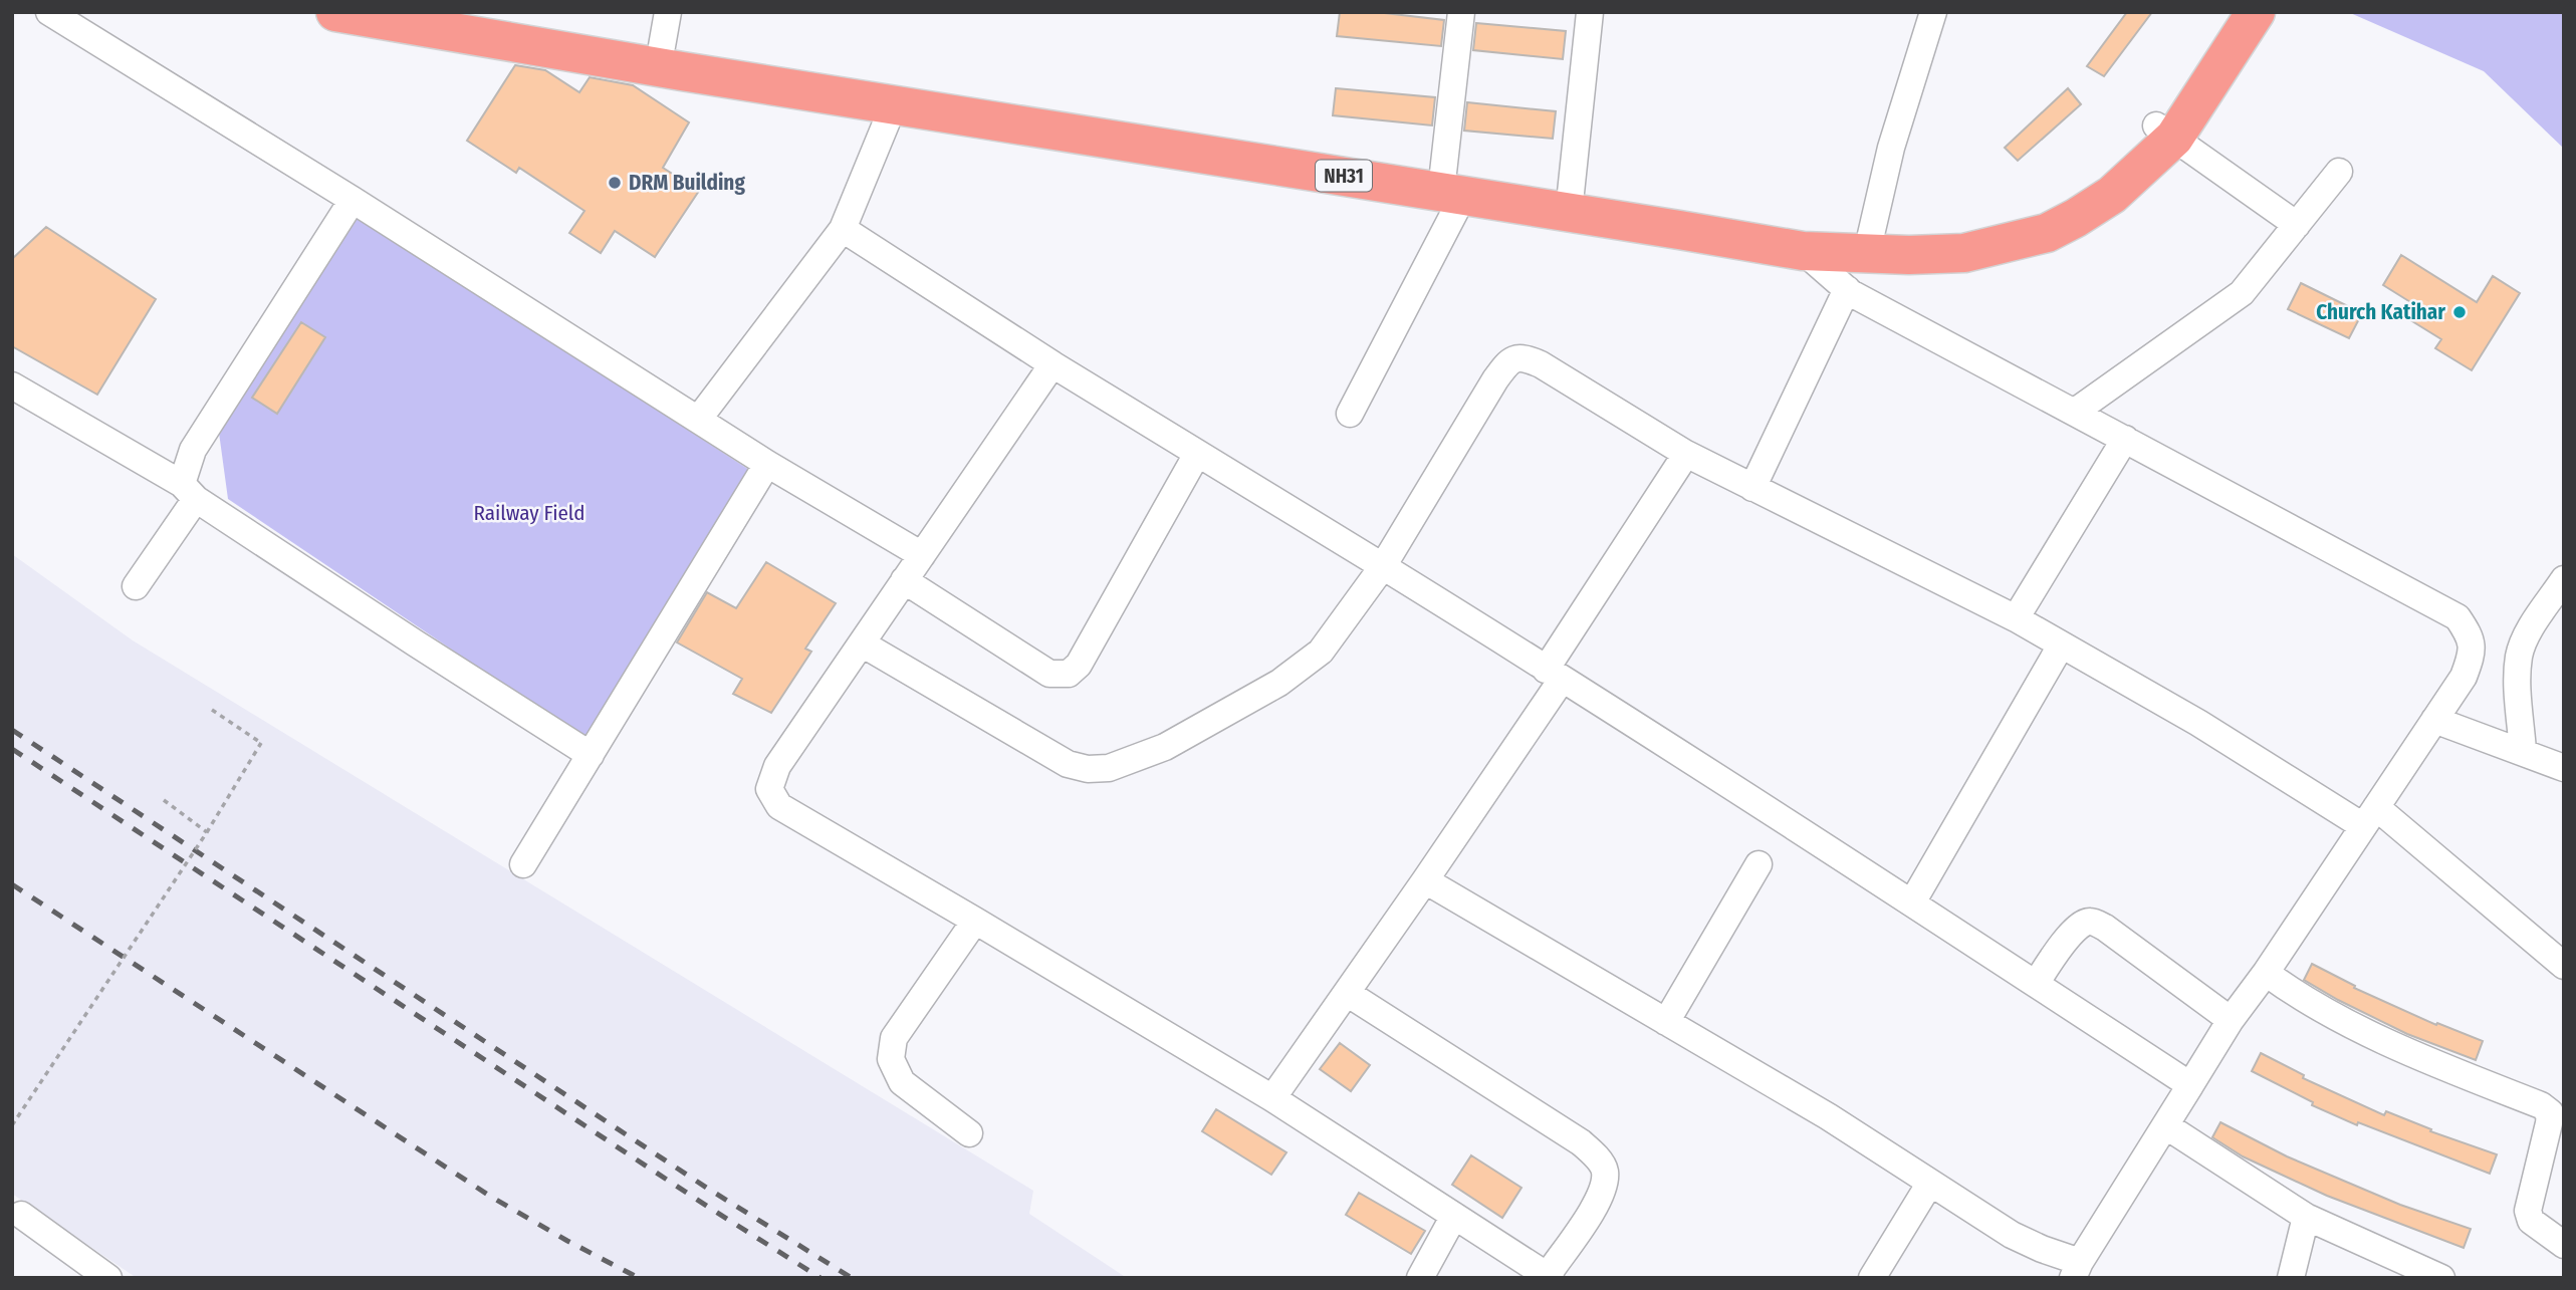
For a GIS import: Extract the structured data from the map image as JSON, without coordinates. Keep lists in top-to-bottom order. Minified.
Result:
{"streets":{"highway":["NH31"]},"parks":["Railway Field"],"places":["DRM Building","Church Katihar"]}
